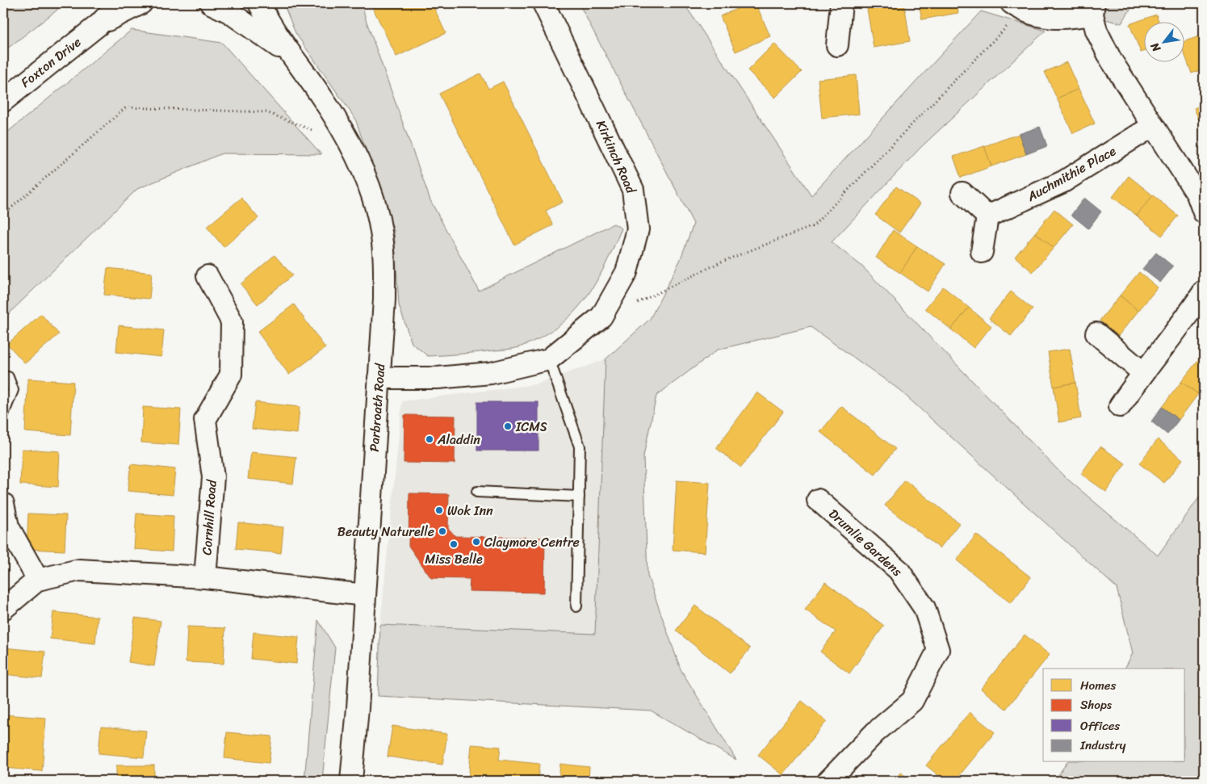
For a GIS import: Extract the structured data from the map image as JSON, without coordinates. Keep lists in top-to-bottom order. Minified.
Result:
{"streets":{"street":["Foxton Drive","Kirkinch Road","Auchmithie Place","Parbroath Road","Cornhill Road","Drumlie Gardens"]},"crossings":[["Kirkinch Road","Parbroath Road"]],"places":["ICMS","Aladdin","Wok Inn","Beauty Naturelle","Claymore Centre","Miss Belle"],"legend":["Homes","Shops","Offices","Industry"],"north":"bottom left"}
